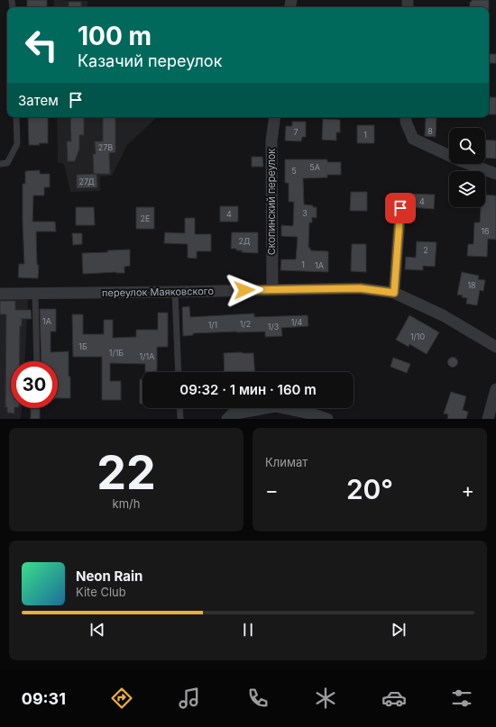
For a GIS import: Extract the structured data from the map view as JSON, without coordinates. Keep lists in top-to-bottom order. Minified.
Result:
{"streets":{"street":["Скопинский переулок","переулок Маяковского"]},"crossings":[["Скопинский переулок","переулок Маяковского"]],"house_numbers":["8","7","1","27В","5А","5","27Д","4","3","4","2Е","16","2Д","2","1","1А","18","1А","1/4","1/2","1/1","1/3","1/10","1Б","1/1Б","1/1А"],"page":{"turn":["100 m","Казачий переулок"],"then":"Затем","limit":"30","trip":"09:32 · 1 мин · 160 m","tile":[["22","km/h"],"Климат"],"heat":["−","20°","+"],"song":["Neon Rain","Kite Club"],"tabs":"09:31"}}
